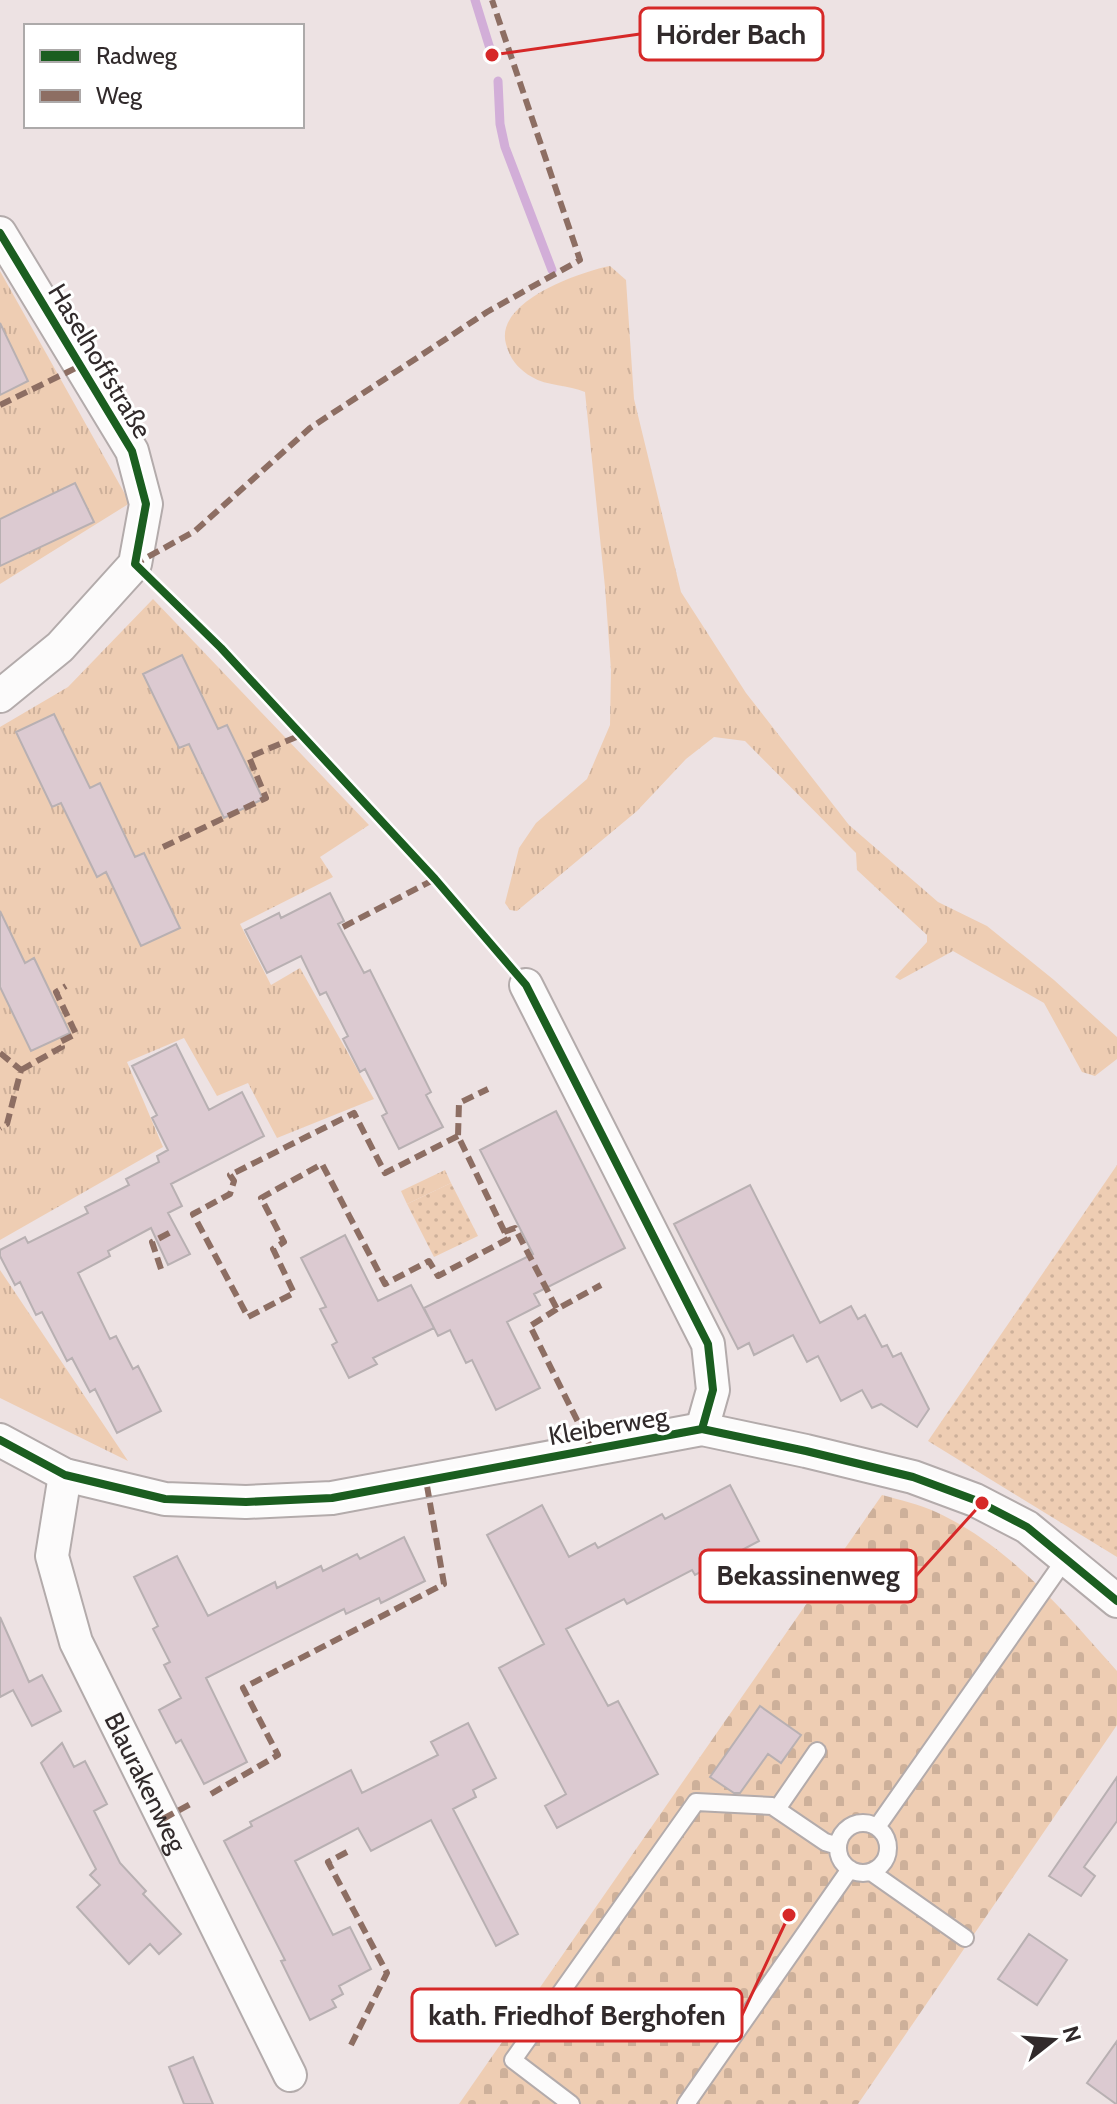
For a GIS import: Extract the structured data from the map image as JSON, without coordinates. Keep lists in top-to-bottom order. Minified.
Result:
{"streets":{"street":["Haselhoffstraße","Kleiberweg","Blaurakenweg"]},"crossings":[["Kleiberweg","Blaurakenweg"]],"places":["Hörder Bach","Bekassinenweg","kath. Friedhof Berghofen"],"legend":["Radweg","Weg"],"north":"right"}
